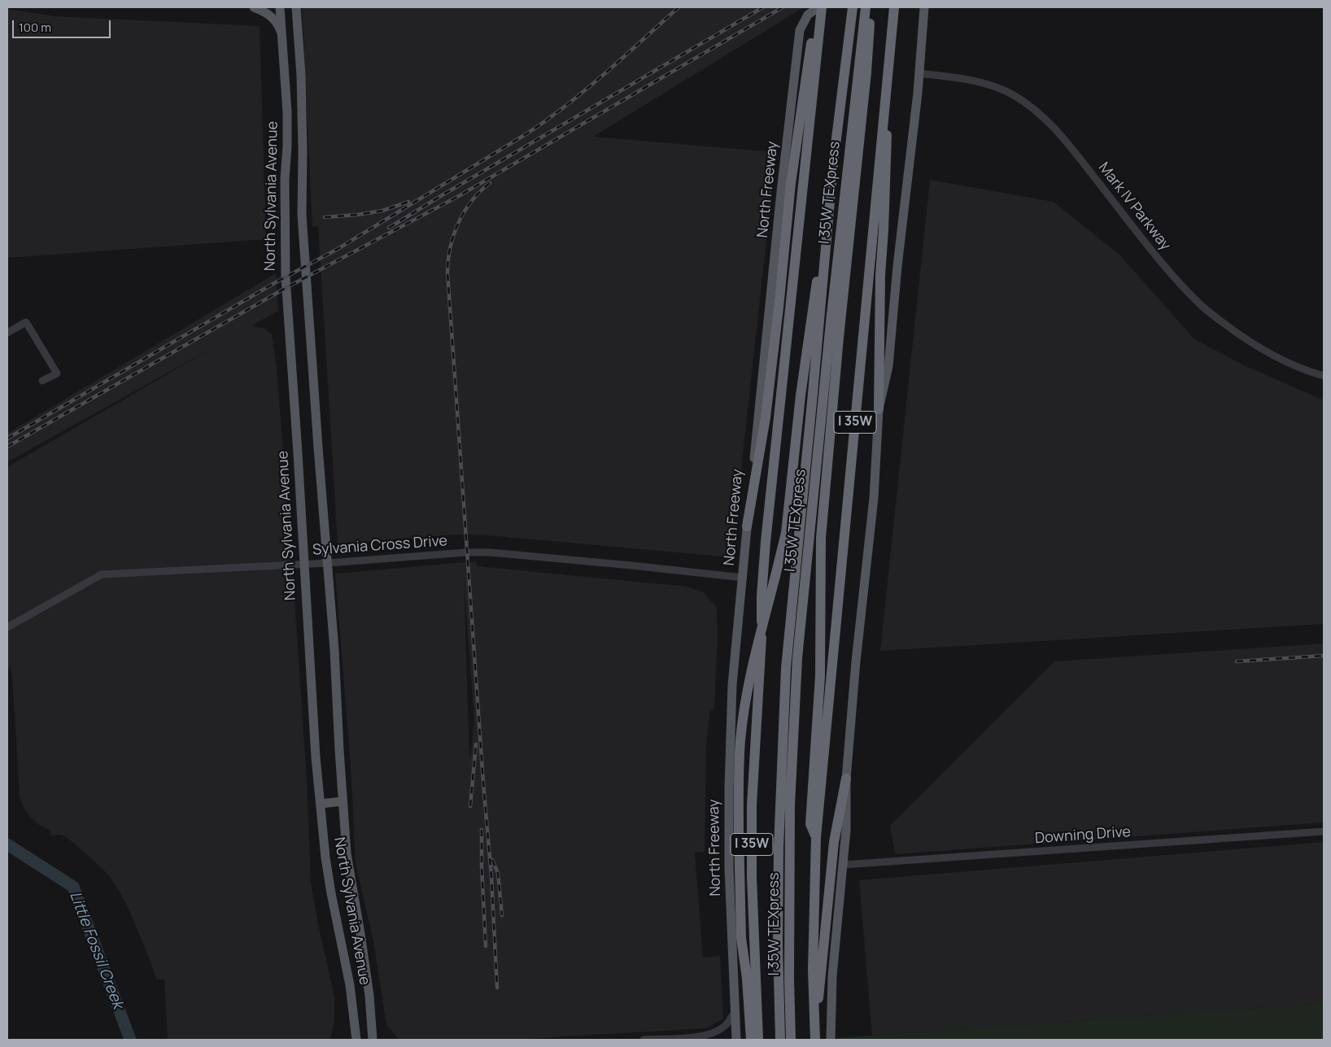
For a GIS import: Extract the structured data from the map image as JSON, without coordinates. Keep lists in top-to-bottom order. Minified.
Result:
{"streets":{"highway":["I 35W TEXpress","I 35W"],"main road":["North Freeway","North Sylvania Avenue"],"street":["Mark IV Parkway","Sylvania Cross Drive","Downing Drive"]},"crossings":[["North Freeway","Sylvania Cross Drive"],["North Sylvania Avenue","Sylvania Cross Drive"]],"water":["Little Fossil Creek"],"scale_bar":"100 m"}
